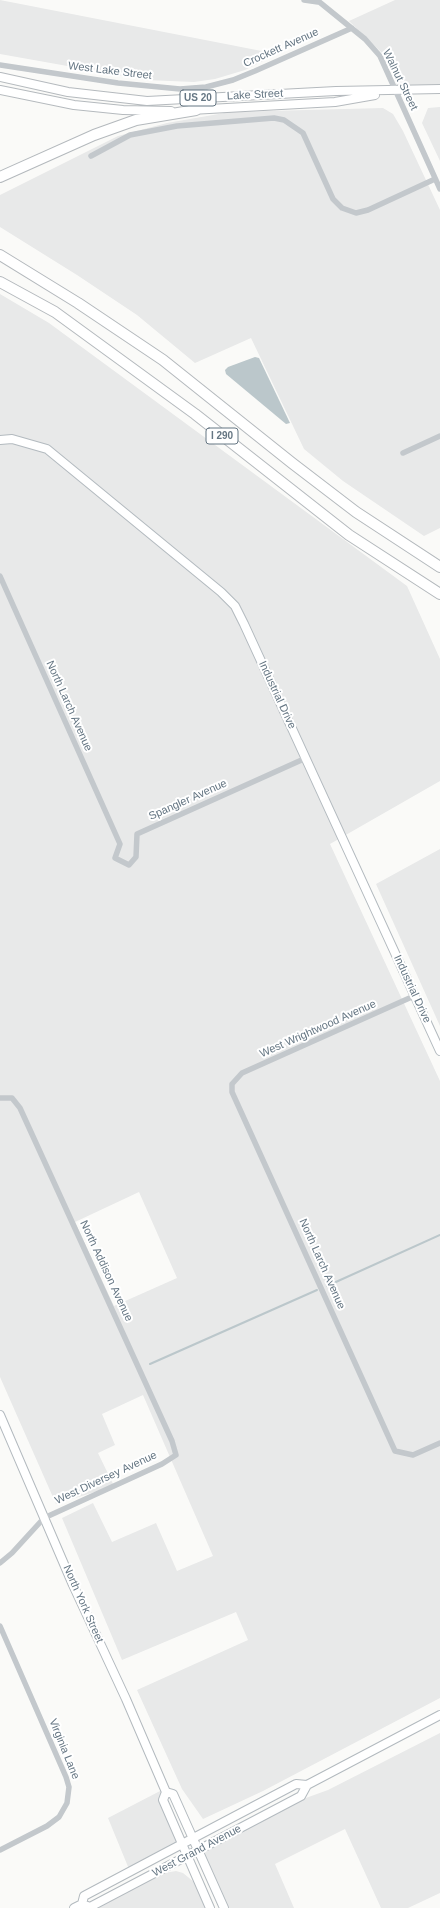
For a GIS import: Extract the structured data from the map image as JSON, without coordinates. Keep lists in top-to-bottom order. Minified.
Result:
{"streets":{"highway":["US 20","I 290"],"main road":["Lake Street","Industrial Drive","North York Street","West Grand Avenue"],"street":["Crockett Avenue","West Lake Street","Walnut Street","North Larch Avenue","Spangler Avenue","West Wrightwood Avenue","North Addison Avenue","West Diversey Avenue","Virginia Lane"]},"crossings":[["Crockett Avenue","West Lake Street"],["Crockett Avenue","Walnut Street"],["Walnut Street","Lake Street"],["Lake Street","US 20"],["Industrial Drive","Spangler Avenue"],["Industrial Drive","West Wrightwood Avenue"],["North Larch Avenue","Spangler Avenue"],["North Larch Avenue","West Wrightwood Avenue"],["North Addison Avenue","West Diversey Avenue"],["West Diversey Avenue","North York Street"],["North York Street","West Grand Avenue"]]}
